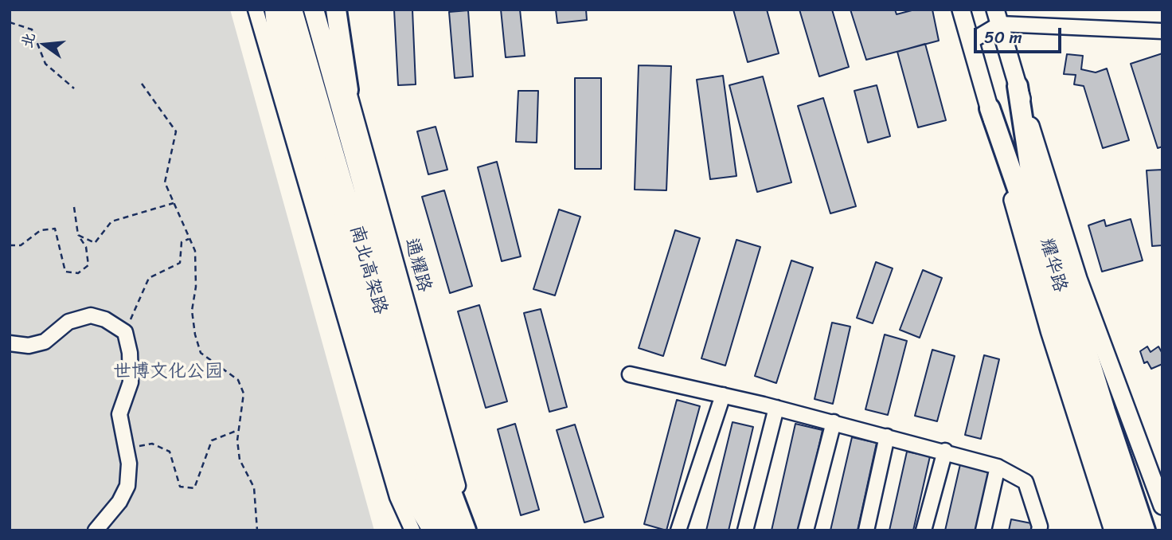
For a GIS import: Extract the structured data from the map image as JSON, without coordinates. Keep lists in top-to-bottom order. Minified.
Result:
{"streets":{"highway":["南北高架路"],"main road":["耀华路"],"street":["通耀路"]},"parks":["世博文化公园"],"scale_bar":"50 m","north":"left"}
